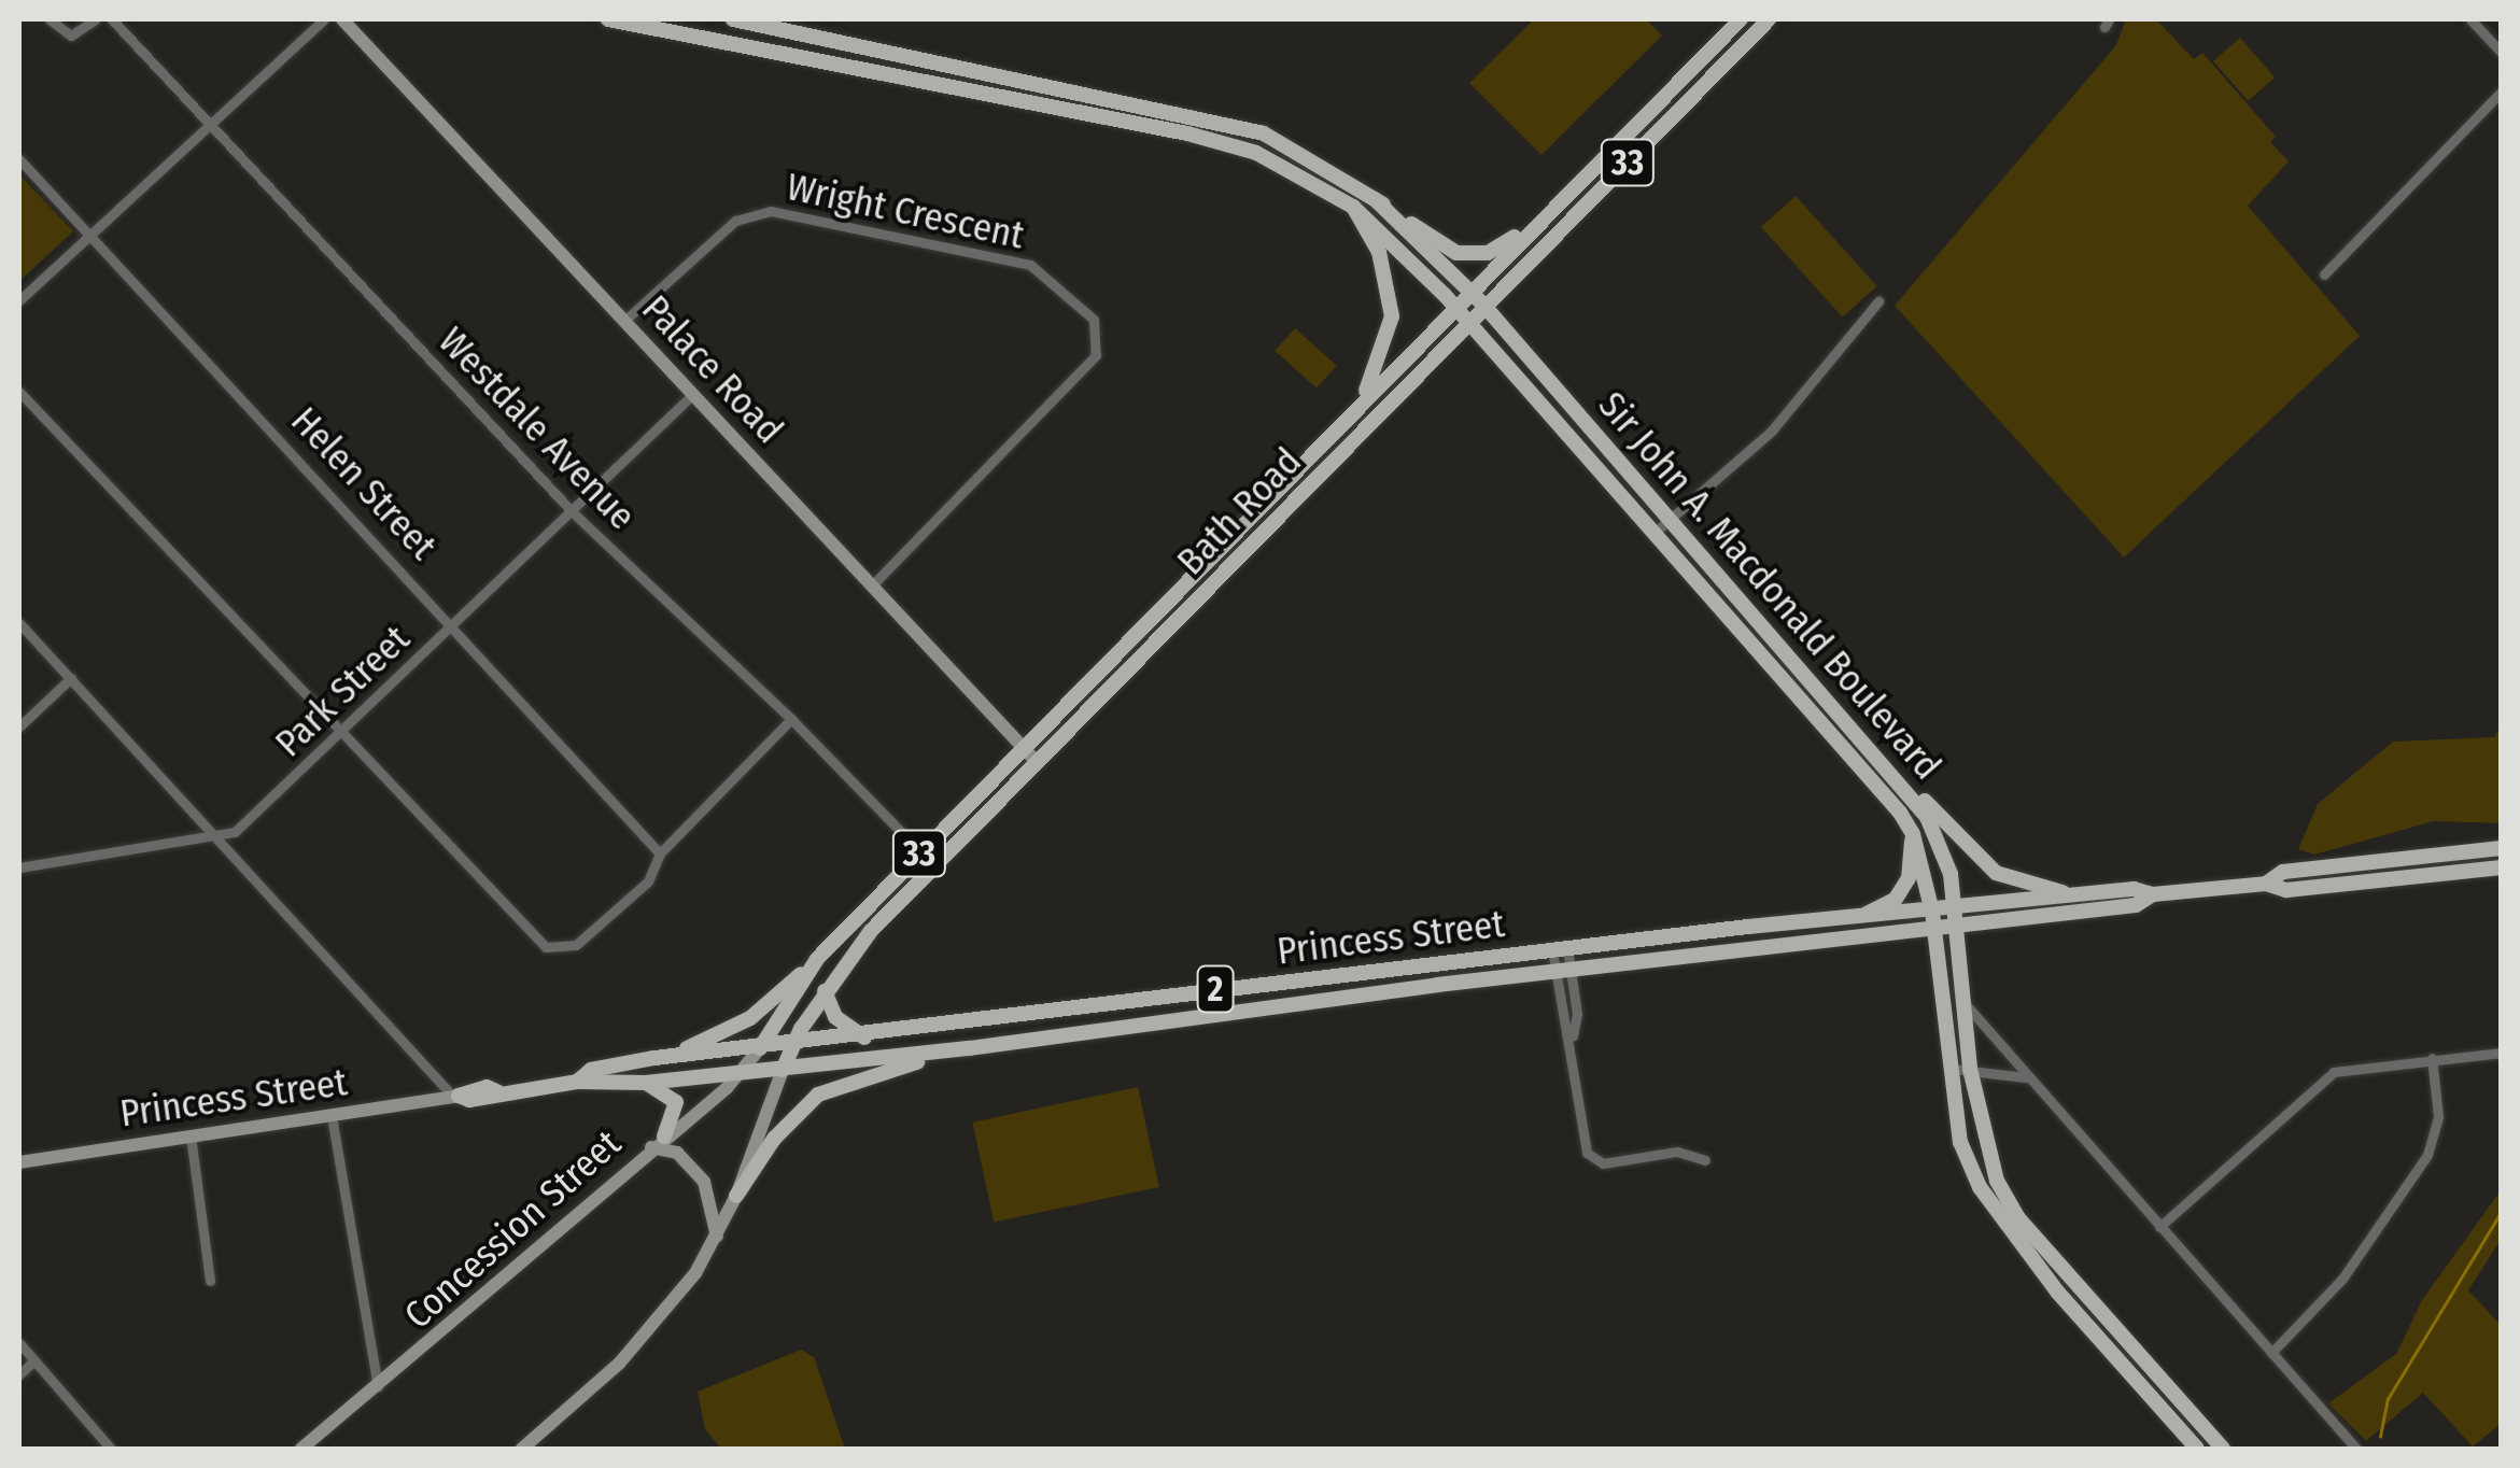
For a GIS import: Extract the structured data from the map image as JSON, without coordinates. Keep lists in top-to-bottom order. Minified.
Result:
{"streets":{"main road":["33","Palace Road","Bath Road","Sir John A. Macdonald Boulevard","Princess Street","2","Concession Street"],"street":["Wright Crescent","Westdale Avenue","Helen Street","Park Street"]},"crossings":[["Wright Crescent","Palace Road"],["Palace Road","Bath Road"],["Palace Road","Park Street"],["Westdale Avenue","Bath Road"],["Westdale Avenue","Park Street"],["Helen Street","Park Street"],["Bath Road","Sir John A. Macdonald Boulevard"],["Bath Road","Princess Street"],["Bath Road","Concession Street"],["Sir John A. Macdonald Boulevard","Princess Street"],["Princess Street","Concession Street"]]}
